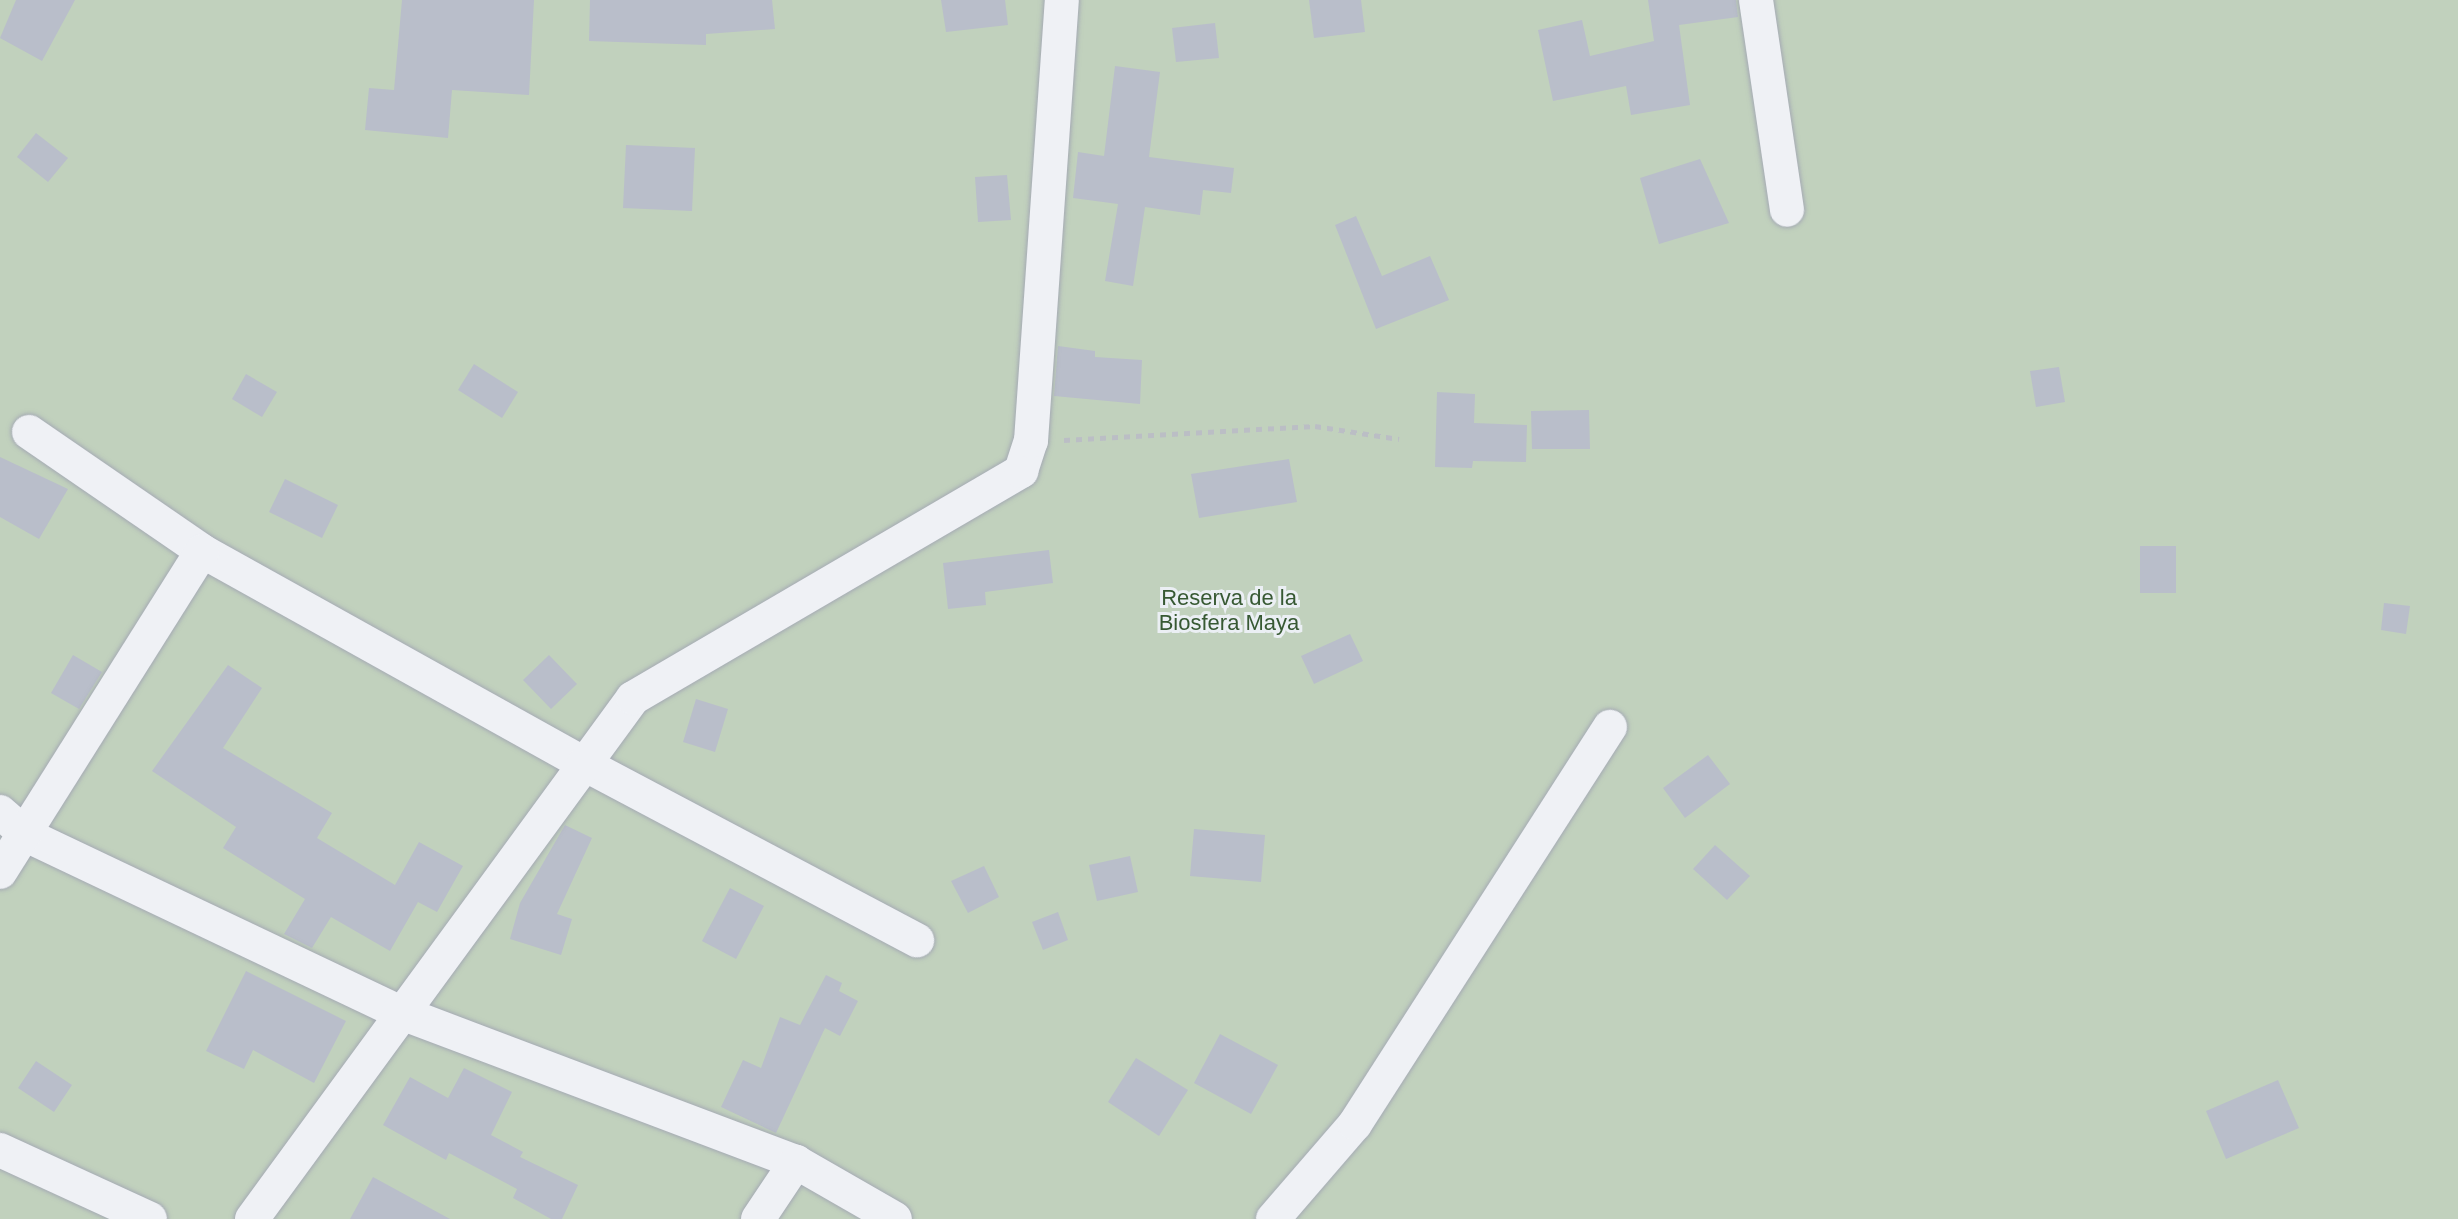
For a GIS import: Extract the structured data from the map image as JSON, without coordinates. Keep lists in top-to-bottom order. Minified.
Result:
{"parks":["Reserva de la Biosfera Maya"]}
